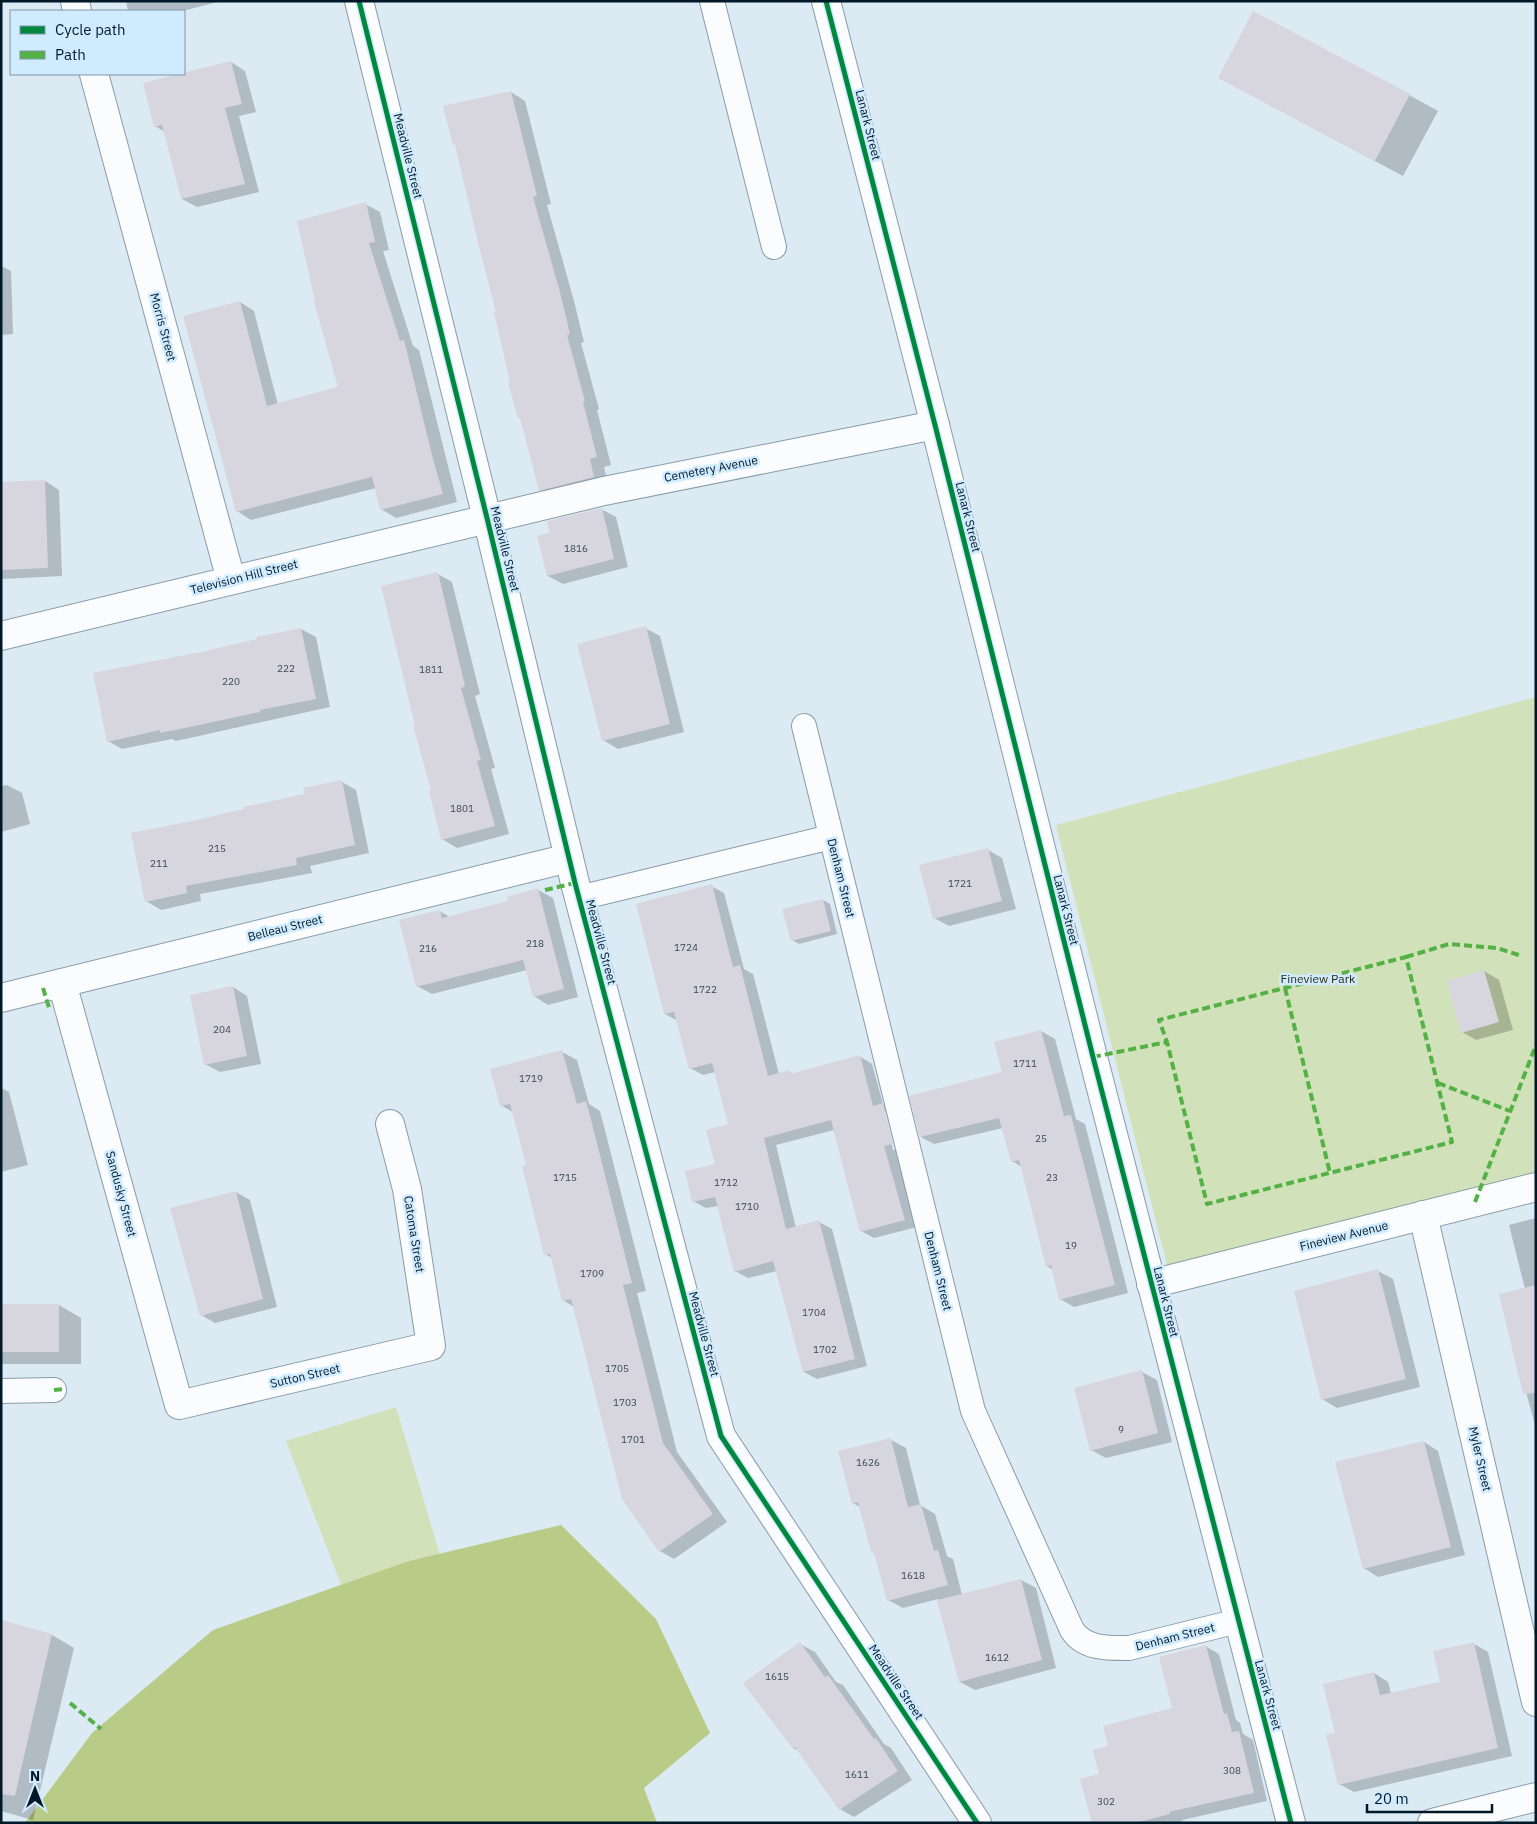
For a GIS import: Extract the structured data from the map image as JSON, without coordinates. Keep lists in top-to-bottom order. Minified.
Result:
{"streets":{"street":["Lanark Street","Meadville Street","Morris Street","Cemetery Avenue","Television Hill Street","Belleau Street","Sandusky Street","Catoma Street","Fineview Avenue","Sutton Street","Myler Street"],"lane":["Denham Street"]},"crossings":[["Lanark Street","Cemetery Avenue"],["Lanark Street","Denham Street"],["Lanark Street","Fineview Avenue"],["Meadville Street","Cemetery Avenue"],["Meadville Street","Television Hill Street"],["Meadville Street","Belleau Street"],["Morris Street","Television Hill Street"],["Cemetery Avenue","Television Hill Street"],["Belleau Street","Sandusky Street"],["Sandusky Street","Sutton Street"],["Catoma Street","Sutton Street"],["Fineview Avenue","Myler Street"]],"parks":["Fineview Park"],"house_numbers":["1816","222","1811","220","1801","215","211","1721","218","1724","216","1722","204","1711","1719","25","1715","23","1712","1710","19","1709","1704","1702","1705","1703","9","1701","1626","1618","1612","1615","308","1611","302"],"legend":["Cycle path","Path"],"scale_bar":"20 m","north":"top"}
